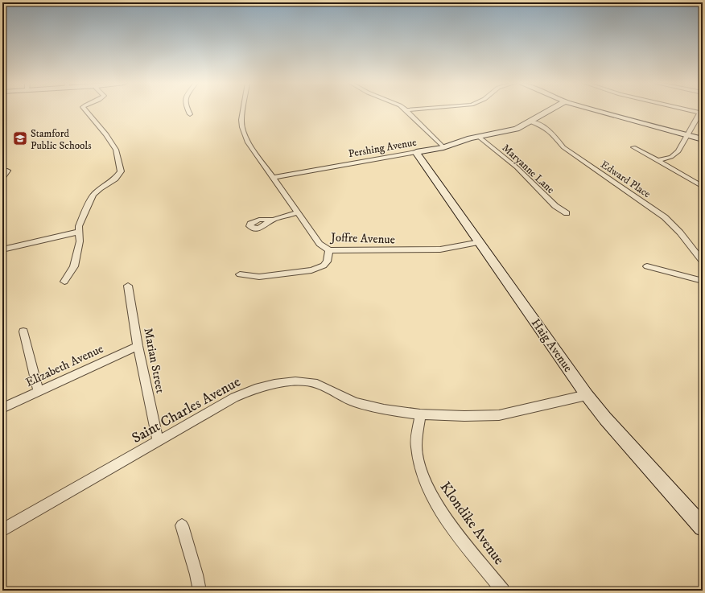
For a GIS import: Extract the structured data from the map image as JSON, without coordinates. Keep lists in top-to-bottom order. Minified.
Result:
{"streets":{"street":["Pershing Avenue","Maryanne Lane","Edward Place","Joffre Avenue","Haig Avenue","Marian Street","Elizabeth Avenue","Saint Charles Avenue","Klondike Avenue"]},"crossings":[["Pershing Avenue","Joffre Avenue"],["Pershing Avenue","Haig Avenue"],["Joffre Avenue","Haig Avenue"],["Haig Avenue","Saint Charles Avenue"],["Marian Street","Elizabeth Avenue"],["Marian Street","Saint Charles Avenue"],["Saint Charles Avenue","Klondike Avenue"]],"places":{"school or university":["Stamford Public Schools"]}}
